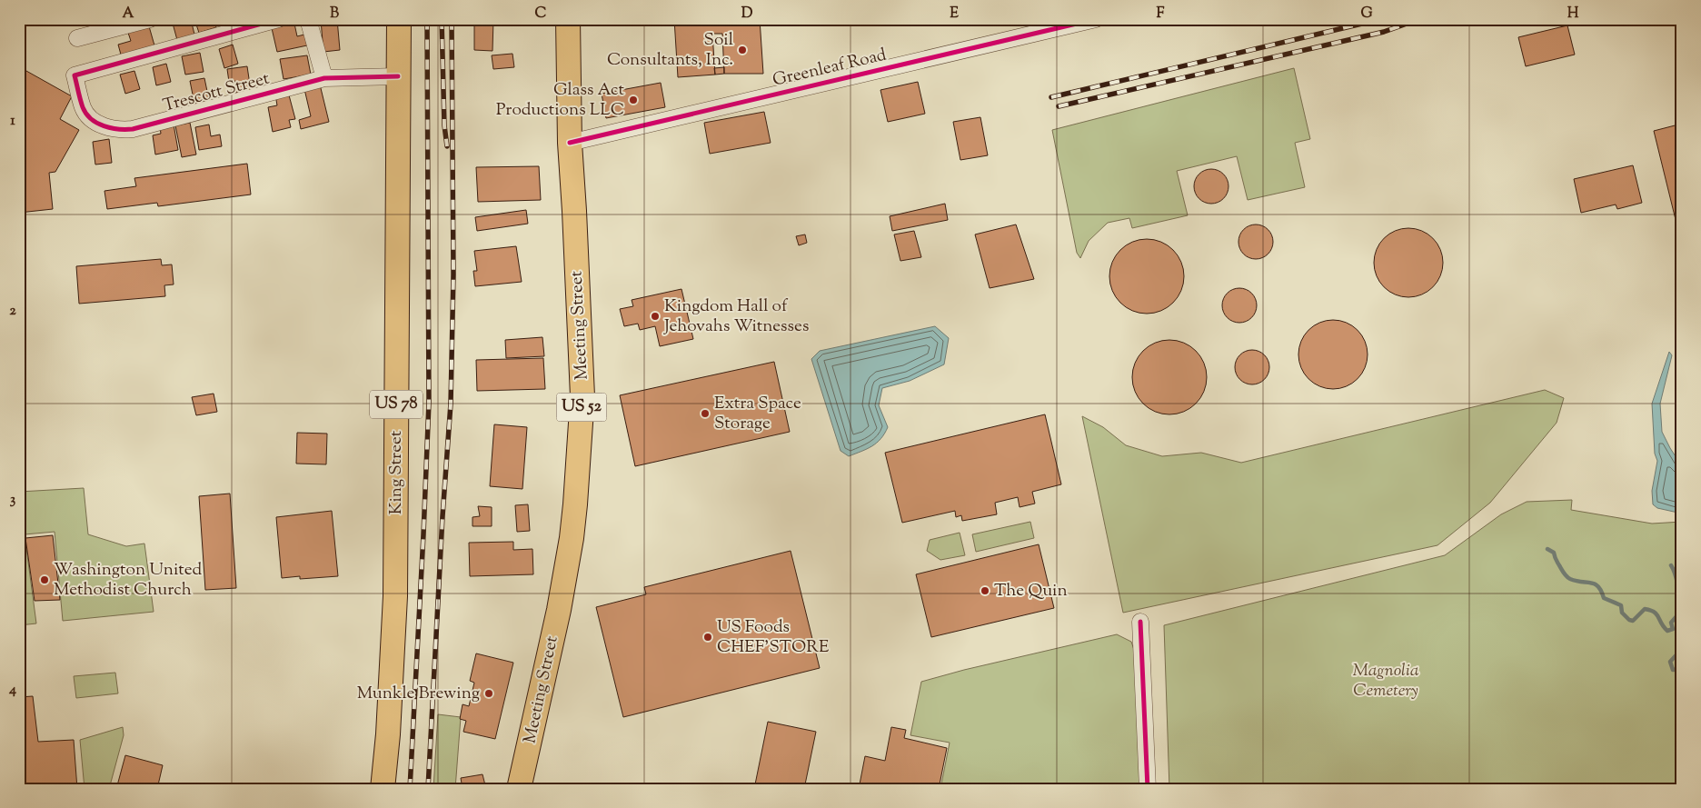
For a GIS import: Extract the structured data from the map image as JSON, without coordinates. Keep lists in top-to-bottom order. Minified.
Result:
{"streets":{"main road":["Meeting Street","US 78","US 52","King Street"],"street":["Greenleaf Road","Trescott Street"]},"crossings":[["Greenleaf Road","Meeting Street"],["Trescott Street","King Street"]],"parks":["Magnolia Cemetery"],"places":["Soil Consultants, Inc.","Glass Act Productions LLC","Kingdom Hall of Jehovahs Witnesses","Extra Space Storage","Washington United Methodist Church","The Quin","US Foods CHEF'STORE","Munkle Brewing"],"grid":{"columns":["A","B","C","D","E","F","G","H"],"rows":["1","2","3","4"]}}
